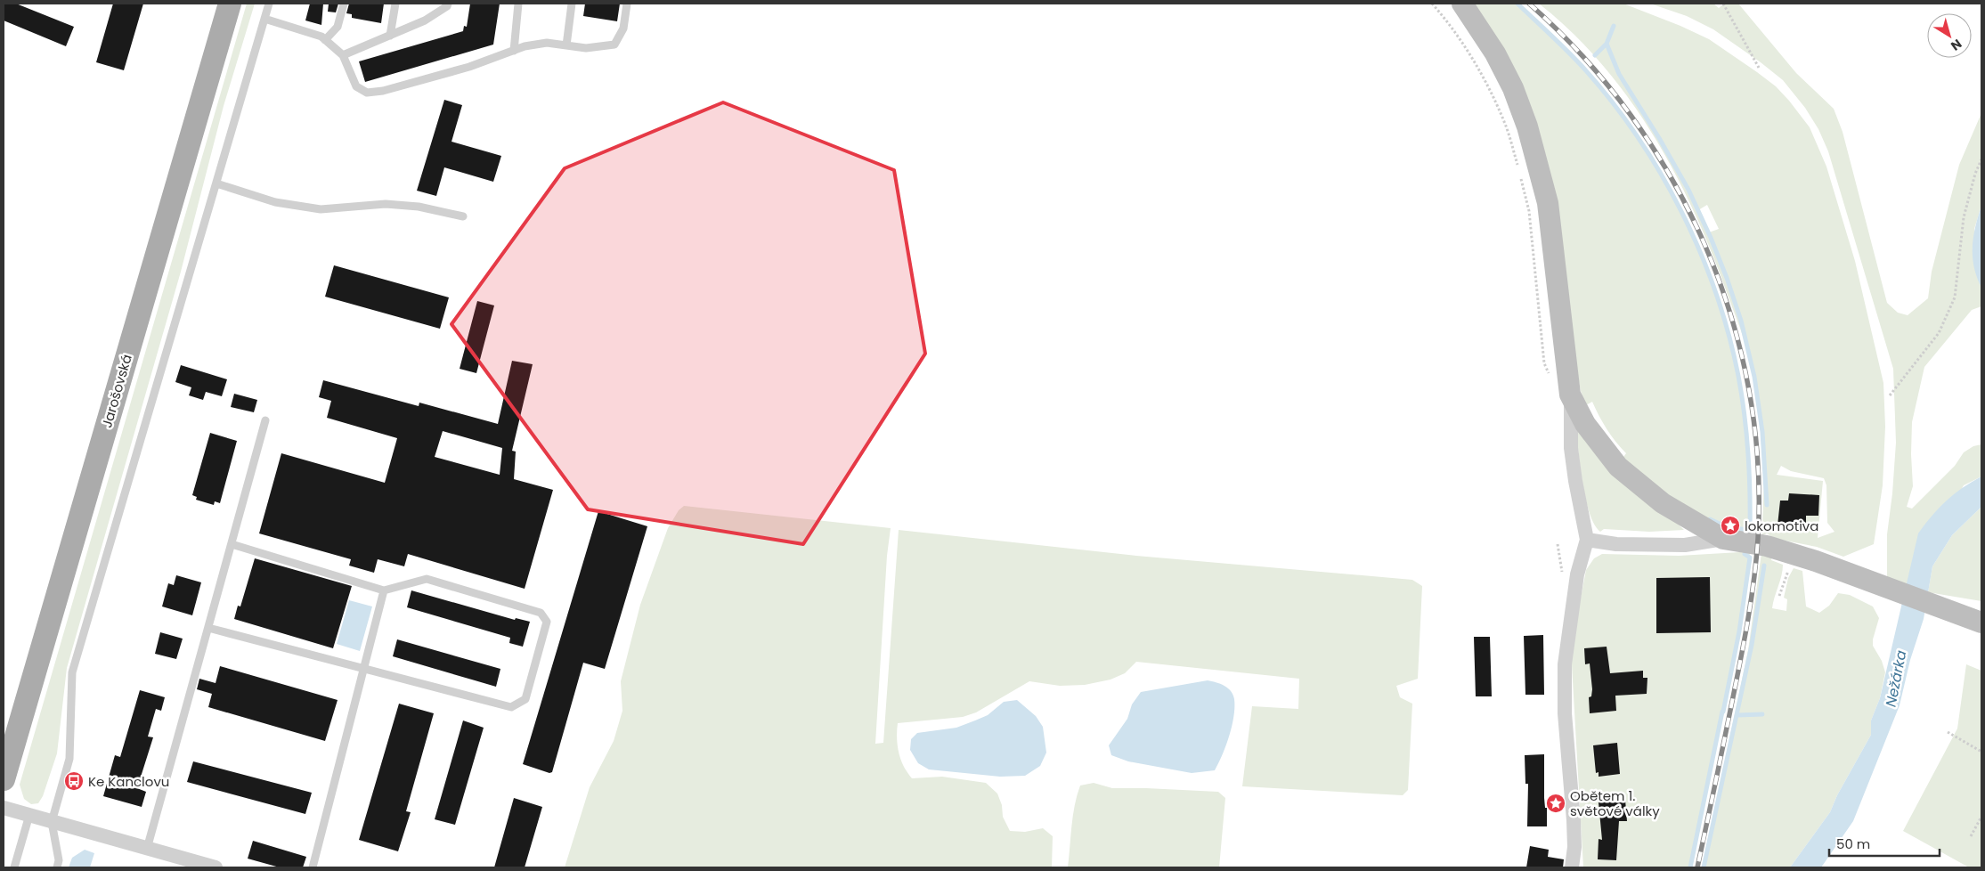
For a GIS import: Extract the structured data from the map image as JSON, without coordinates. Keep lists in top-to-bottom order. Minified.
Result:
{"streets":{"main road":["Jarošovská"]},"water":["Nežárka"],"places":{"place":["lokomotiva","Obětem 1. světové války"],"bus stop":["Ke Kanclovu"]},"scale_bar":"50 m","north":"bottom right"}
